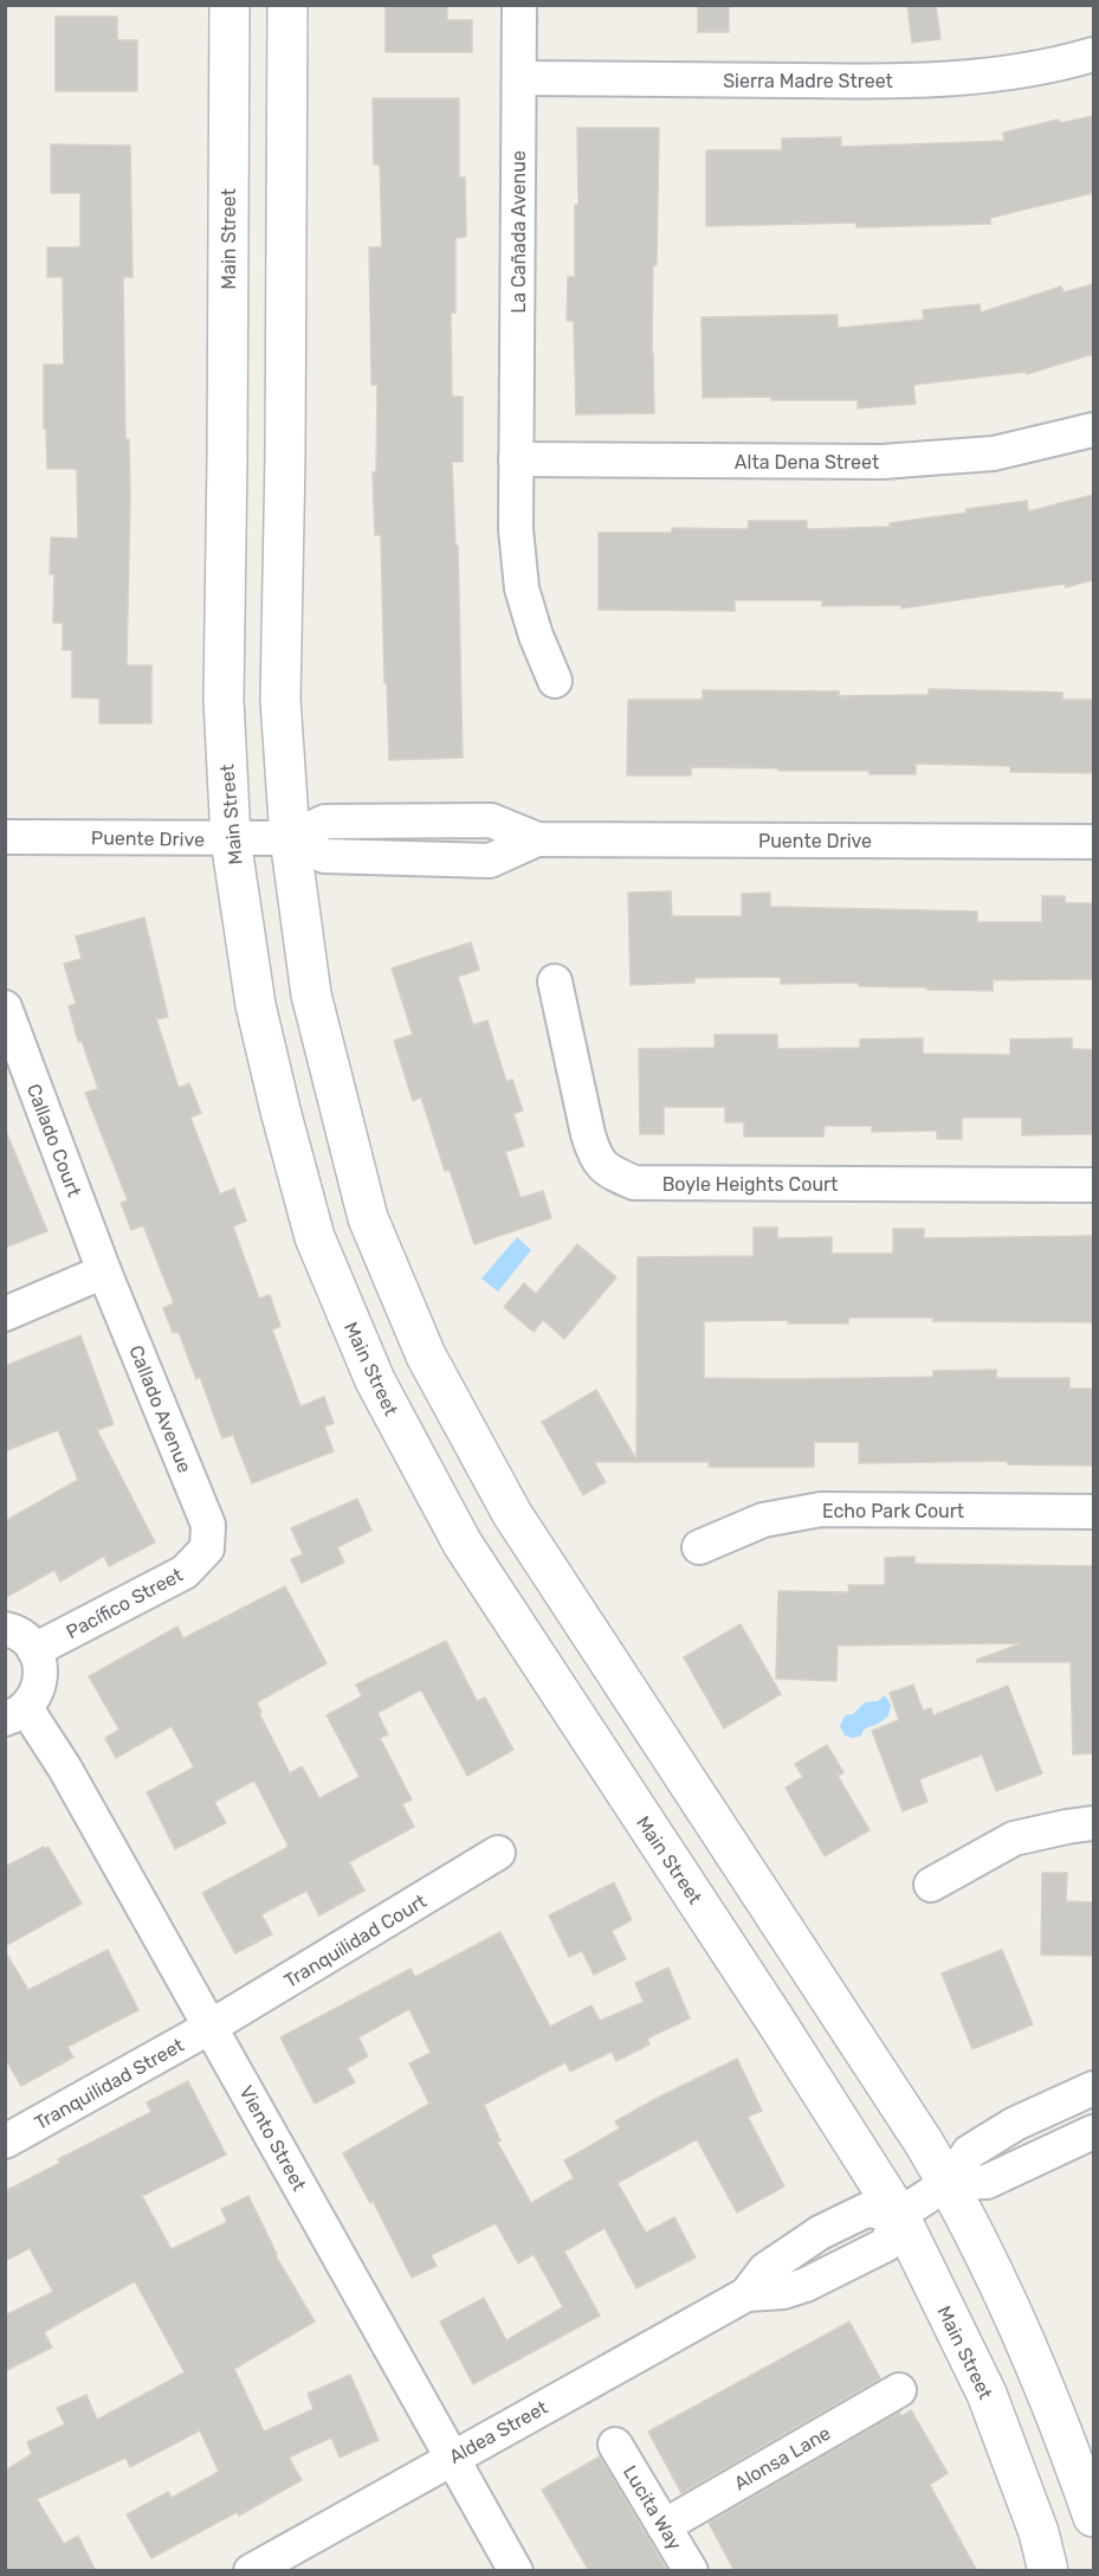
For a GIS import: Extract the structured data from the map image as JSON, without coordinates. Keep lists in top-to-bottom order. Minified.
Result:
{"streets":{"street":["Sierra Madre Street","La Cañada Avenue","Main Street","Alta Dena Street","Puente Drive","Callado Court","Boyle Heights Court","Callado Avenue","Echo Park Court","Pacífico Street","Tranquilidad Court","Tranquilidad Street","Viento Street","Aldea Street","Alonsa Lane","Lucita Way"]},"crossings":[["Sierra Madre Street","La Cañada Avenue"],["La Cañada Avenue","Alta Dena Street"],["Main Street","Puente Drive"],["Main Street","Aldea Street"],["Callado Court","Callado Avenue"],["Callado Avenue","Pacífico Street"],["Tranquilidad Court","Tranquilidad Street"],["Tranquilidad Court","Viento Street"],["Tranquilidad Street","Viento Street"],["Viento Street","Aldea Street"],["Alonsa Lane","Lucita Way"]]}
